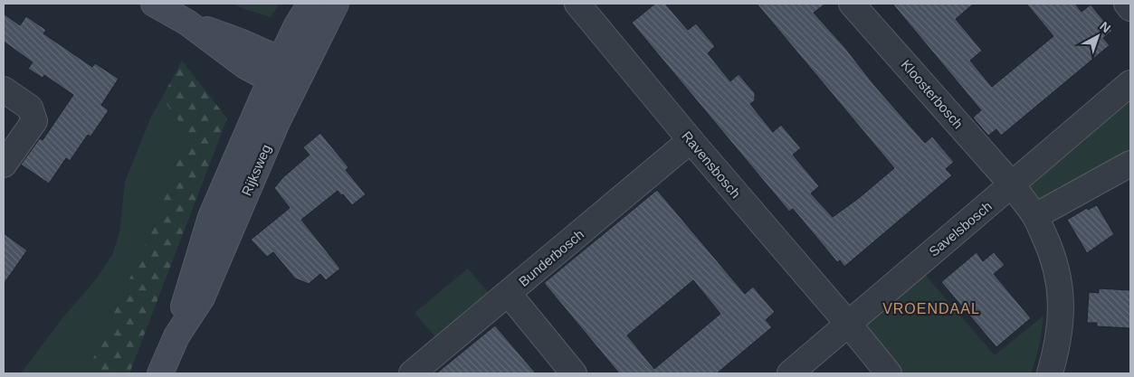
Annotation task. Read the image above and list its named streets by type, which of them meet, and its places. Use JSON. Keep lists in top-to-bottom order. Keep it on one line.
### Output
{"streets":{"main road":["Rijksweg"],"street":["Kloosterbosch","Ravensbosch","Savelsbosch","Bunderbosch"]},"crossings":[["Kloosterbosch","Savelsbosch"],["Ravensbosch","Savelsbosch"],["Ravensbosch","Bunderbosch"]],"districts":["VROENDAAL"],"north":"top right"}
